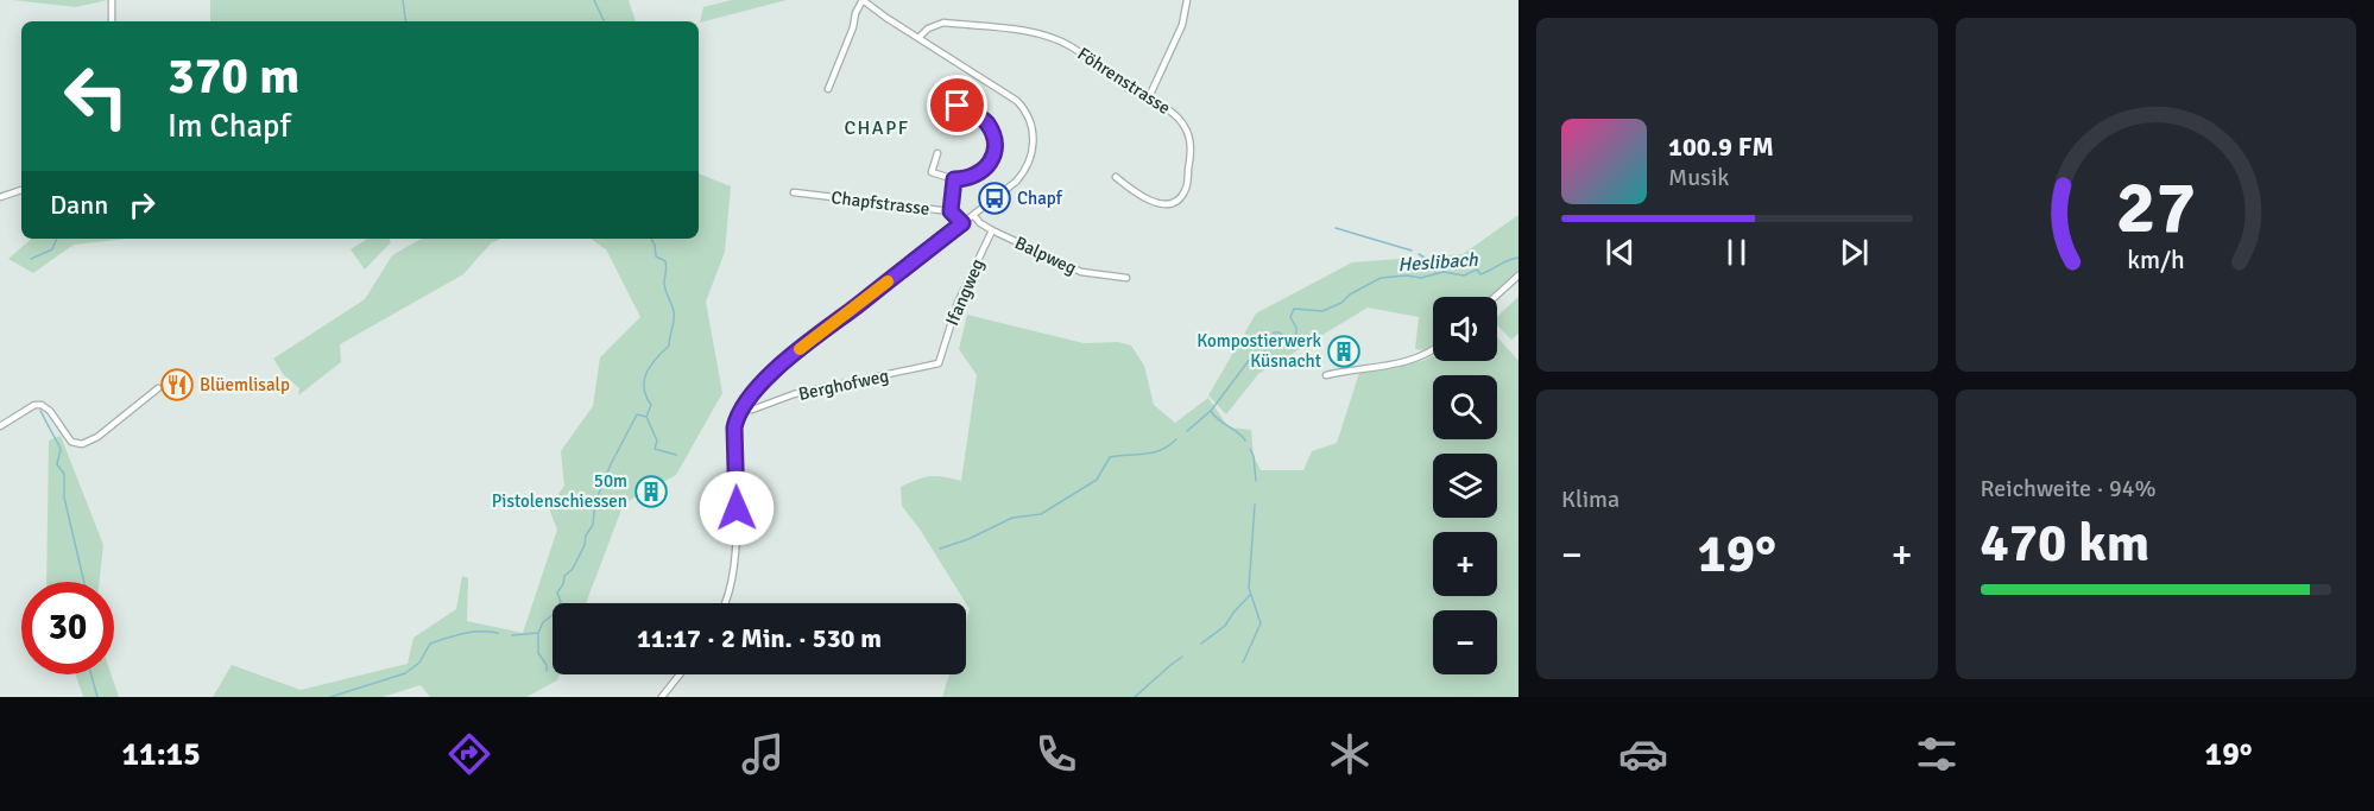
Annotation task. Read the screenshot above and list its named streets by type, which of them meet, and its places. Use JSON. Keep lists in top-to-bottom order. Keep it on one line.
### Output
{"streets":{"street":["Föhrenstrasse","Chapfstrasse","Balpweg","Ifangweg","Berghofweg"]},"crossings":[["Balpweg","Ifangweg"],["Ifangweg","Berghofweg"]],"districts":["CHAPF"],"water":["Heslibach"],"places":{"bus stop":["Chapf"],"building":["Kompostierwerk Küsnacht","50m Pistolenschiessen"],"restaurant":["Blüemlisalp"]},"page":{"turn":["370 m","Im Chapf"],"song":["100.9 FM","Musik"],"then":"Dann","map_buttons":["+","−"],"tile":["Klima",["Reichweite · 94%","470 km"]],"heat":["−","19°","+"],"limit":"30","trip":"11:17 · 2 Min. · 530 m","tabs":["11:15","19°"],"gauge":["27","km/h"]}}
